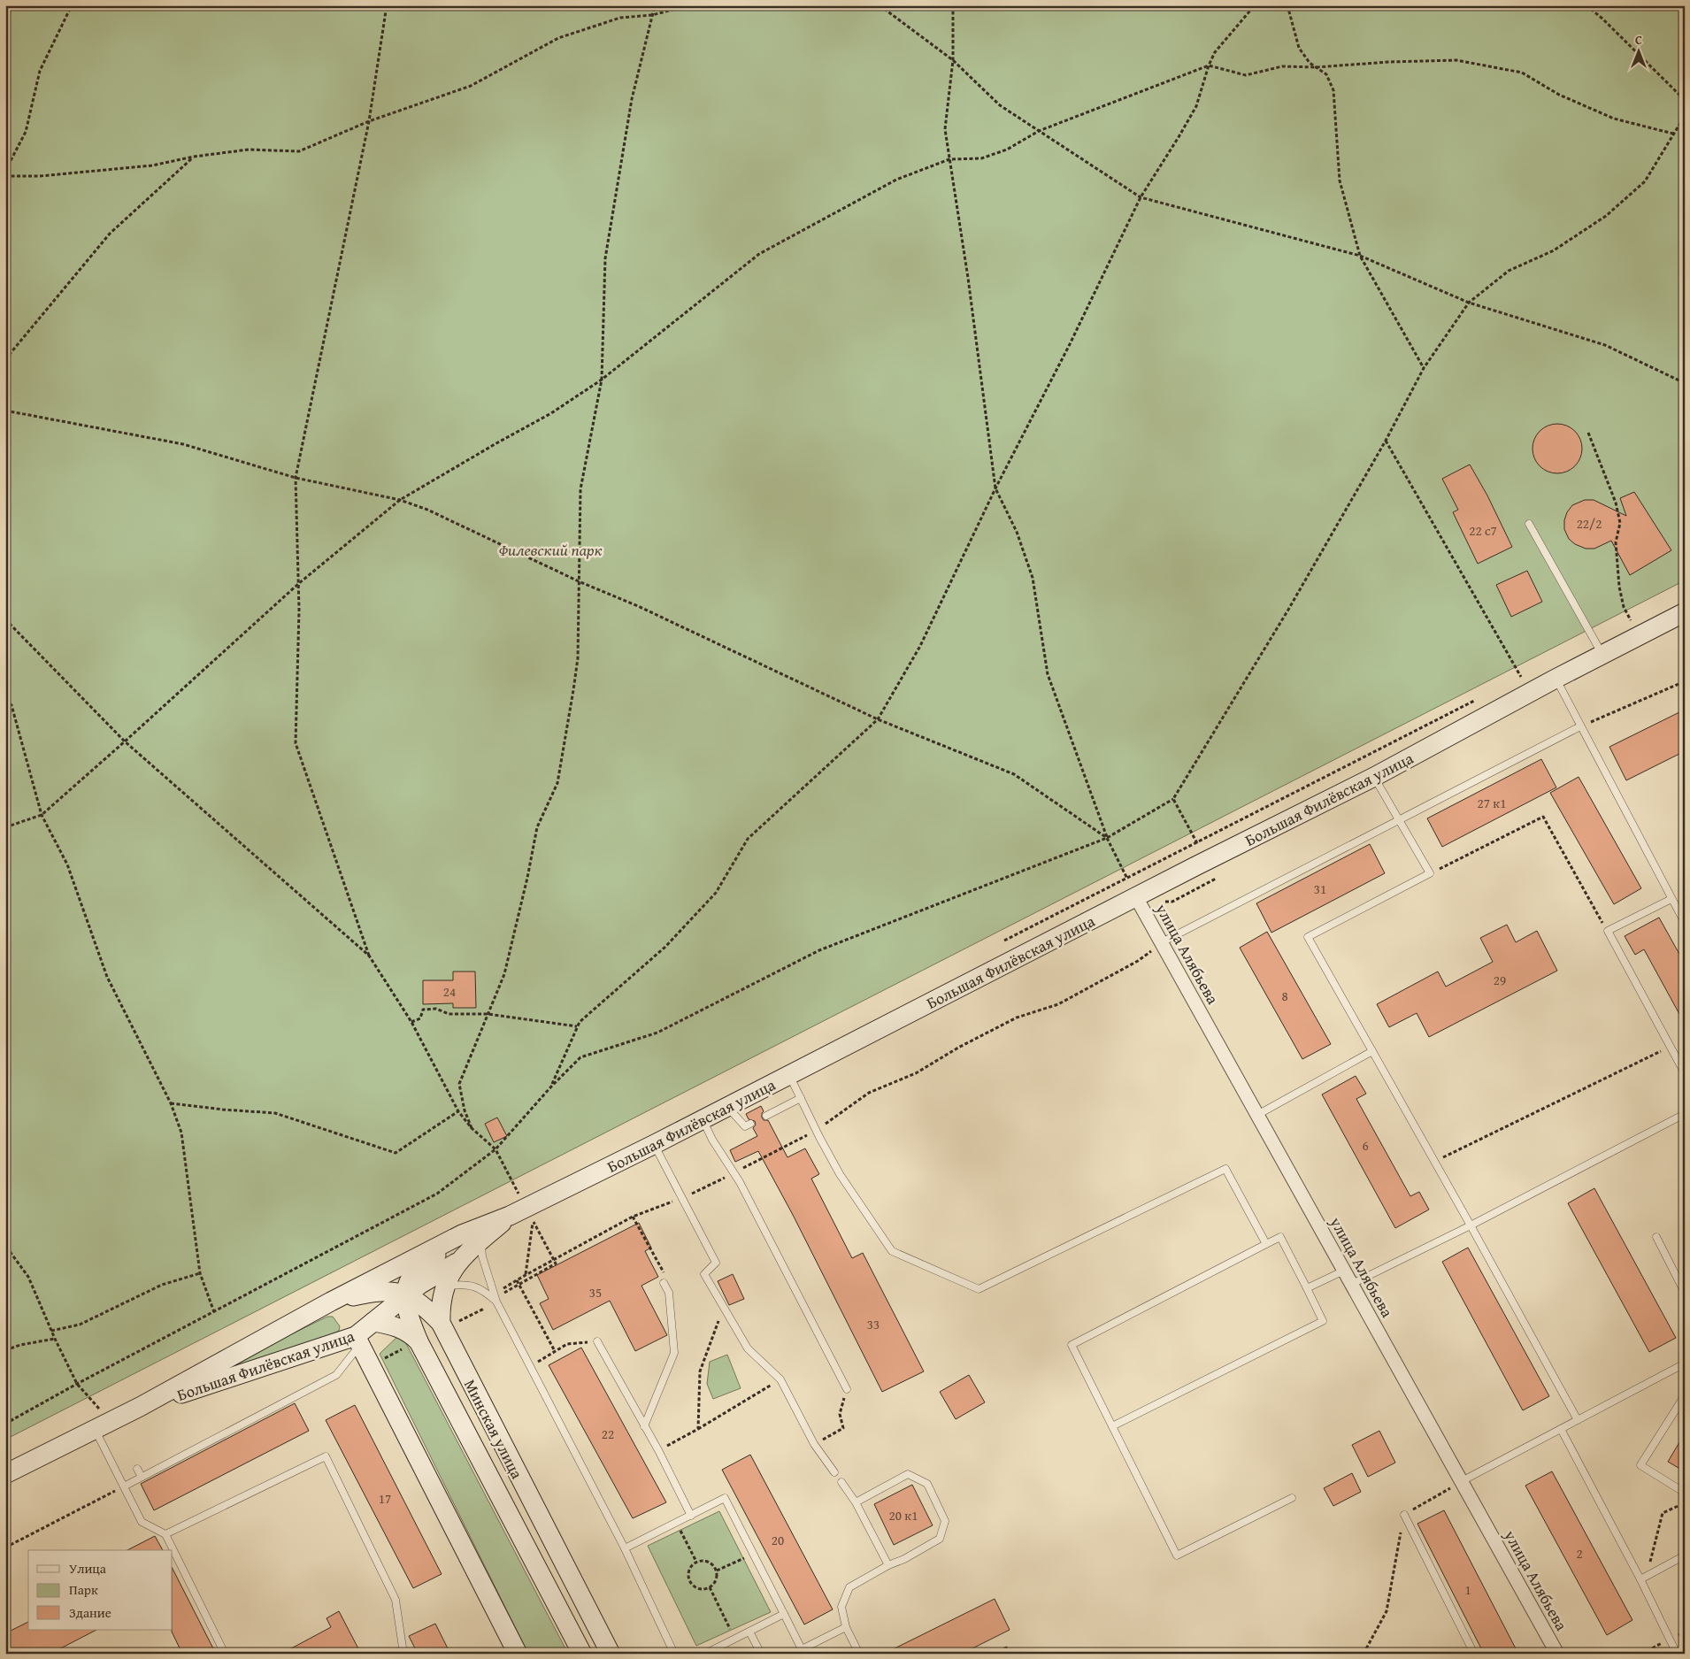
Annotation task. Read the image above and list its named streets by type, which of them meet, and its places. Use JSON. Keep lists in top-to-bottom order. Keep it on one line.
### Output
{"streets":{"main road":["Большая Филёвская улица","Минская улица"],"street":["улица Алябьева"]},"crossings":[["Большая Филёвская улица","улица Алябьева"],["Большая Филёвская улица","Минская улица"]],"parks":["Филевский парк"],"house_numbers":["22/2","22 c7","27 к1","31","29","24","8","6","35","33","22","17","20 к1","20","2","1"],"legend":["Улица","Парк","Здание"],"north":"top"}
